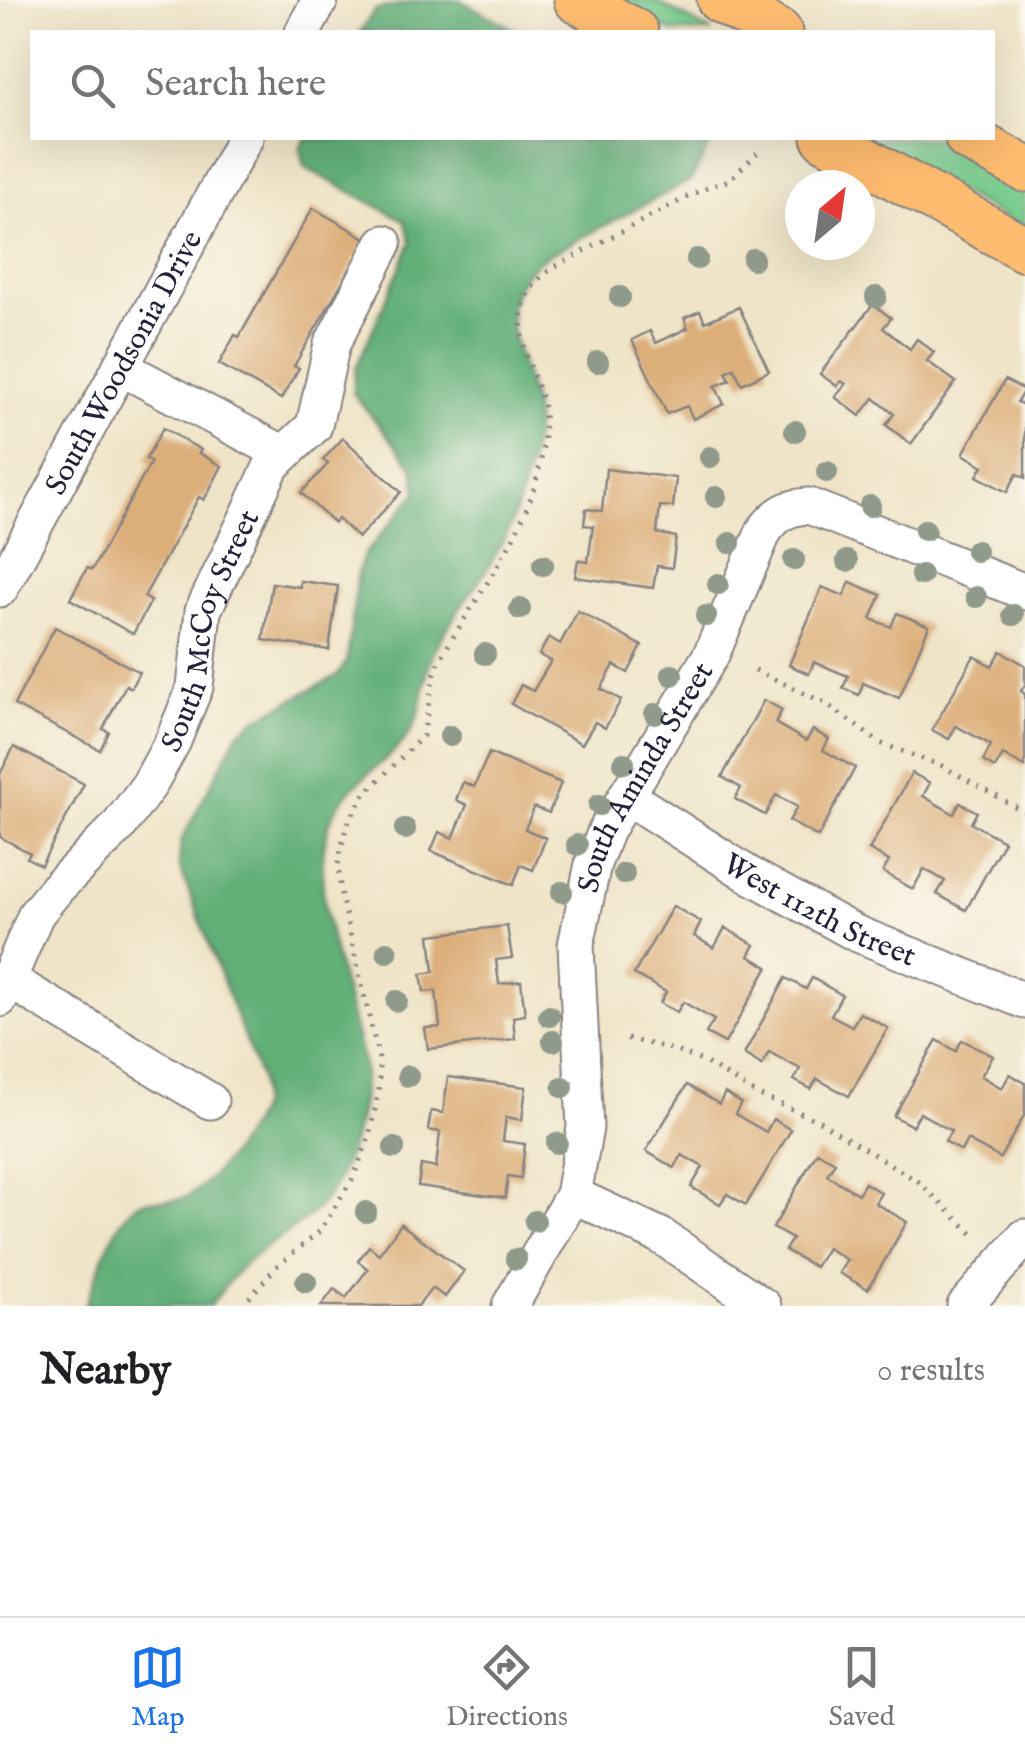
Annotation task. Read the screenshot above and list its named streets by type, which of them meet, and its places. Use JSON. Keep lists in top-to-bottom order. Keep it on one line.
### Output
{"streets":{"street":["South Woodsonia Drive","South McCoy Street","South Aminda Street","West 112th Street"]},"crossings":[["South Aminda Street","West 112th Street"]],"north":"top right","page":{"search":"Search here","heading":["Nearby","0 results"],"nav":["Map","Directions","Saved"]}}
